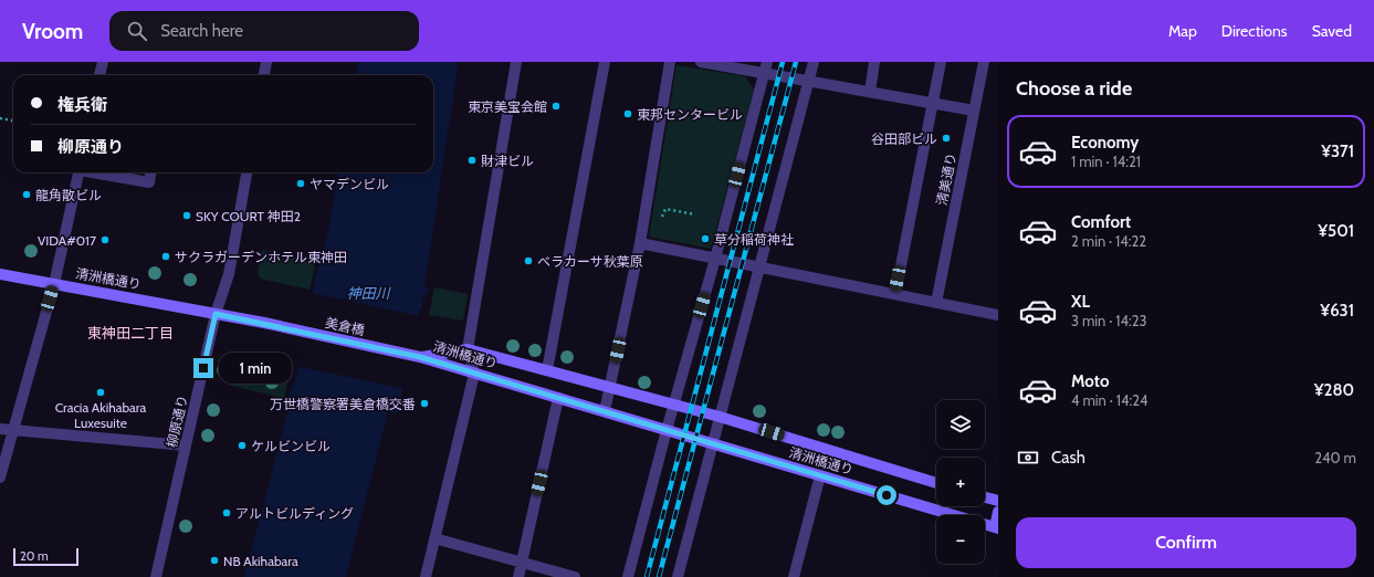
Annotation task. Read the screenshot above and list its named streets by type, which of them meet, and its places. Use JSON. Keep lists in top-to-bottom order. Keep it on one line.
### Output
{"streets":{"street":["清美通り","清洲橋通り","美倉橋","柳原通り"]},"crossings":[["清洲橋通り","美倉橋"],["清洲橋通り","柳原通り"]],"districts":["東神田二丁目"],"water":["神田川"],"places":["東京美宝会館","東邦センタービル","谷田部ビル","財津ビル","ヤマデンビル","龍角散ビル","SKY COURT 神田2","草分稲荷神社","VIDA#017","サクラガーデンホテル東神田","ベラカーサ秋葉原","Cracia Akihabara Luxesuite","万世橋警察署美倉橋交番","ケルビンビル","アルトビルディング","NB Akihabara"],"scale_bar":"20 m","page":{"header":"Vroom","search":"Search here","nav":["Map","Directions","Saved"],"heading":"Choose a ride","banner":["権兵衛","柳原通り"],"list":[{"name":"Economy","note":"1 min · 14:21","value":"¥371"},{"name":"Comfort","note":"2 min · 14:22","value":"¥501"},{"name":"XL","note":"3 min · 14:23","value":"¥631"},{"name":"Moto","note":"4 min · 14:24","value":"¥280"}],"bubble":"1 min","map_buttons":["+","−"],"pay":["Cash","240 m"],"buttons":"Confirm","scale":"20 m"}}
